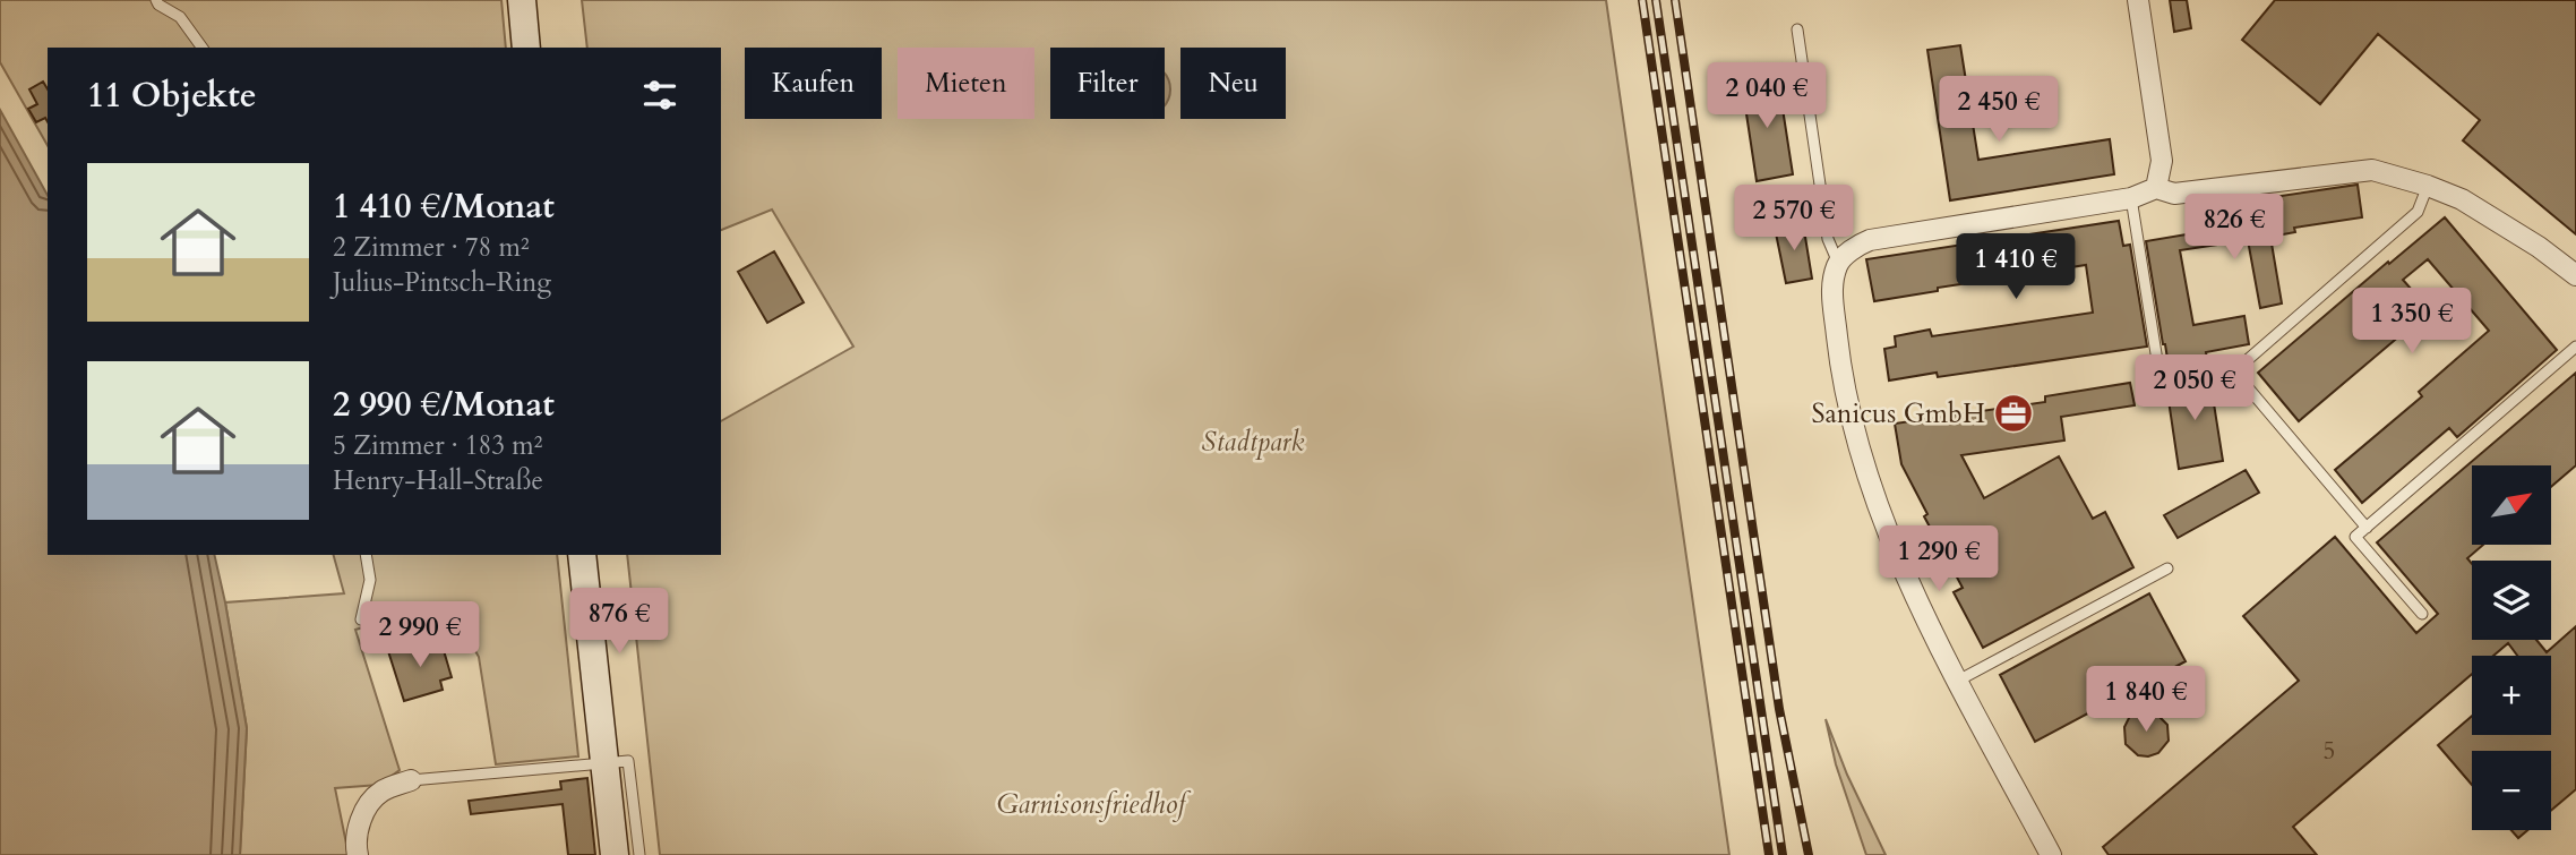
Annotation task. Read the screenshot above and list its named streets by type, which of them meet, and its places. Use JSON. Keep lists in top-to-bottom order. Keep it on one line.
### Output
{"parks":["Stadtpark","Garnisonsfriedhof"],"places":{"office":["Sanicus GmbH"]},"house_numbers":["5"],"north":"top right","page":{"chip":["Kaufen","Mieten","Filter","Neu"],"heading":"11 Objekte","price":["2 040 €","2 450 €","2 570 €","826 €","1 410 €","1 350 €","2 050 €","1 290 €","876 €","2 990 €","1 840 €"],"list":[{"name":"1 410 €/Monat","note":"2 Zimmer · 78 m² · Julius-Pintsch-Ring"},{"name":"2 990 €/Monat","note":"5 Zimmer · 183 m² · Henry-Hall-Straße"}],"map_buttons":["+","−"]}}
